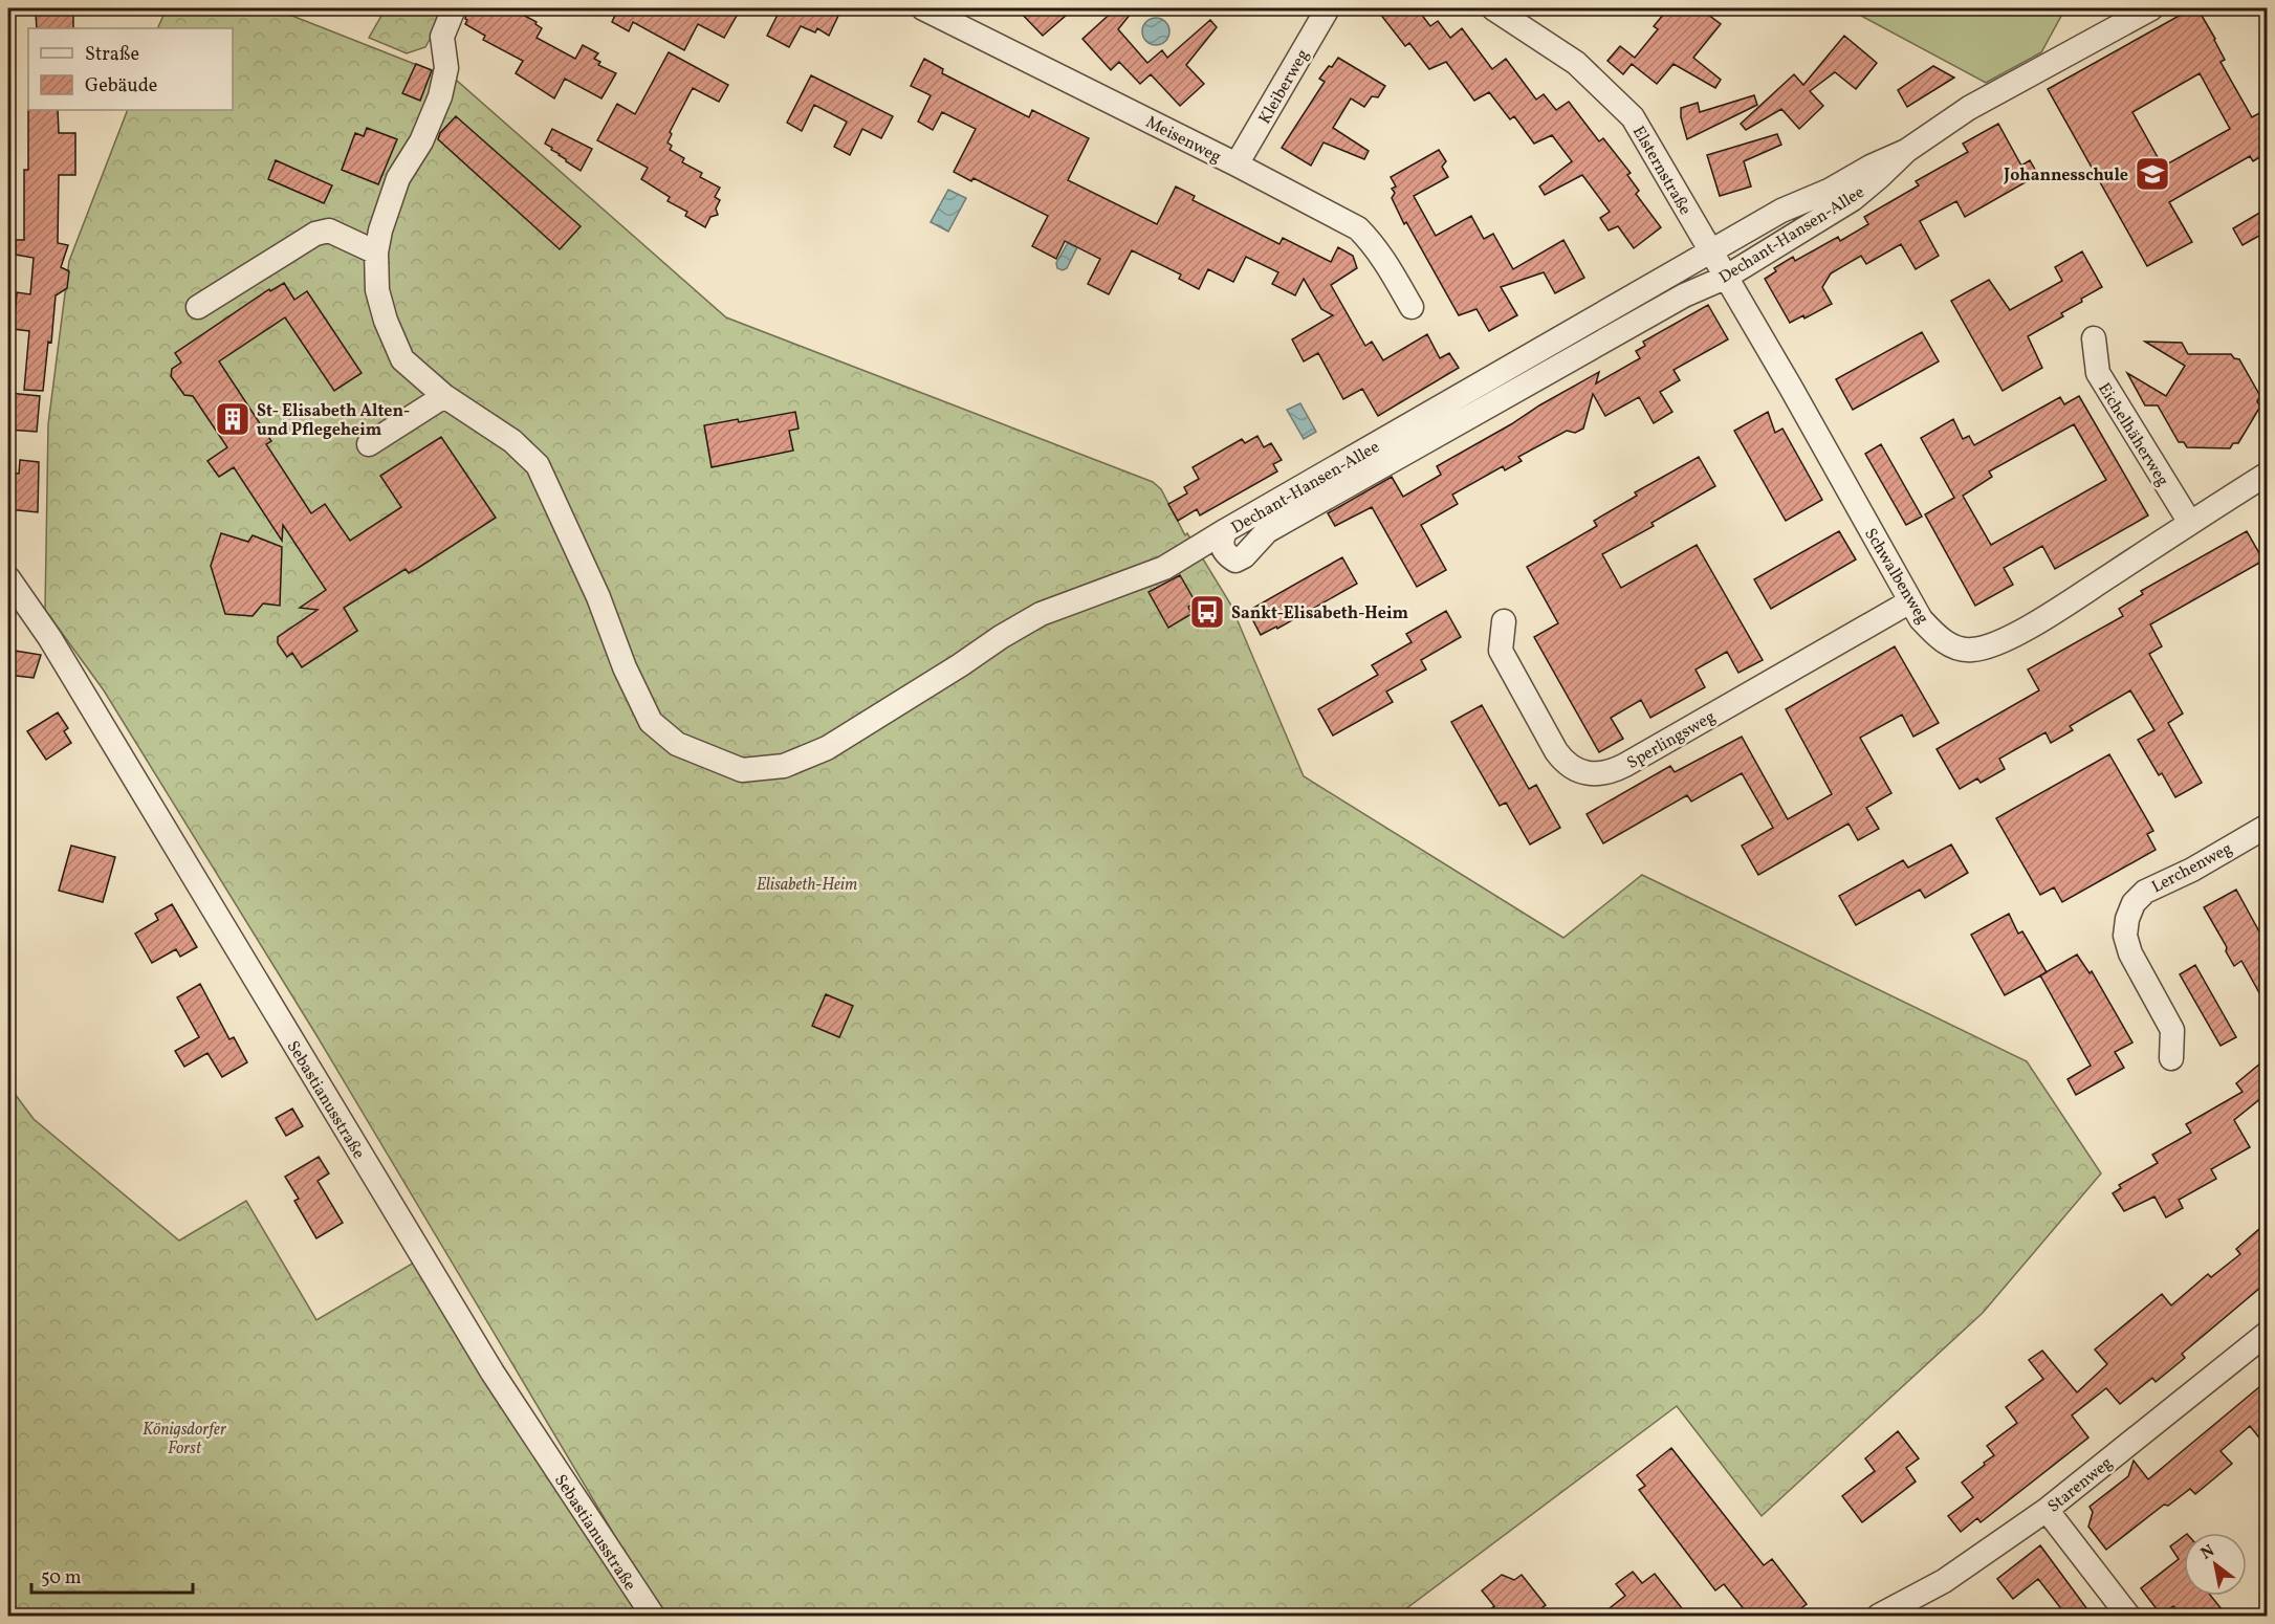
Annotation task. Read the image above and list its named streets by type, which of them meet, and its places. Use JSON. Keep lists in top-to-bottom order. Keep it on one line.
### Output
{"streets":{"street":["Kleiberweg","Meisenweg","Elsternstraße","Dechant-Hansen-Allee","Eichelhäherweg","Schwalbenweg","Sperlingsweg","Lerchenweg","Sebastianusstraße","Starenweg"]},"crossings":[["Kleiberweg","Meisenweg"],["Elsternstraße","Dechant-Hansen-Allee"],["Elsternstraße","Schwalbenweg"],["Dechant-Hansen-Allee","Schwalbenweg"],["Eichelhäherweg","Schwalbenweg"],["Schwalbenweg","Sperlingsweg"]],"parks":["Elisabeth-Heim","Königsdorfer Forst"],"places":{"school or university":["Johannesschule"],"building":["St- Elisabeth Alten- und Pflegeheim"],"bus stop":["Sankt-Elisabeth-Heim"]},"legend":["Straße","Gebäude"],"scale_bar":"50 m","north":"top left"}
